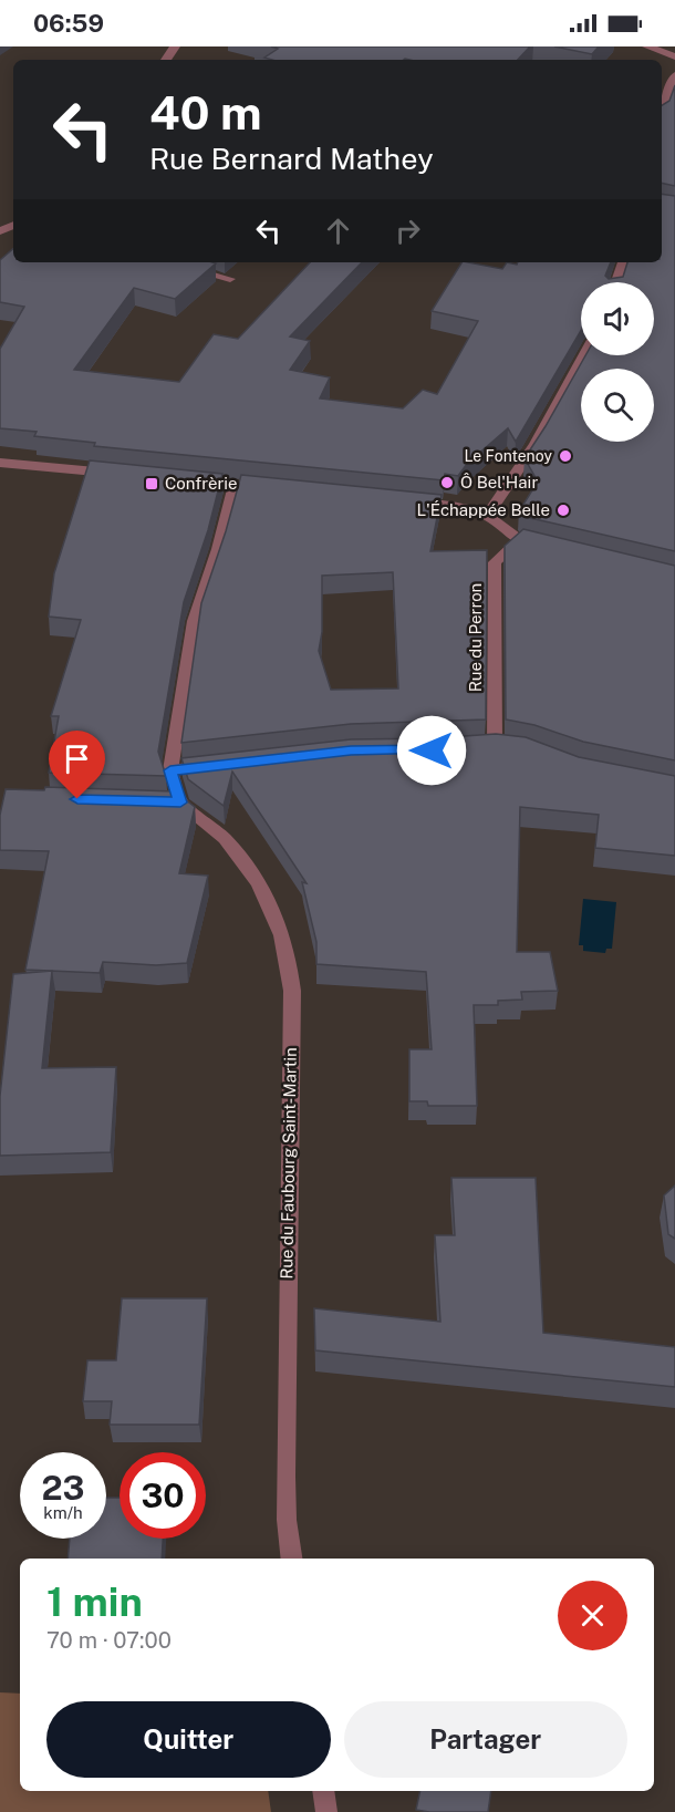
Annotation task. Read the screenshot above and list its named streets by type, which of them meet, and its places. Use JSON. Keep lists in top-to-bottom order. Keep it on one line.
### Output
{"streets":{"street":["Rue du Perron","Rue du Faubourg Saint-Martin"]},"places":{"other":["Le Fontenoy","Ô Bel'Hair","L'Échappée Belle"],"transit":["Confrèrie"]},"page":{"status":"06:59","turn":["40 m","Rue Bernard Mathey"],"speed":"23 km/h","limit":"30","heading":["1 min","70 m · 07:00"],"buttons":["Quitter","Partager"]}}
